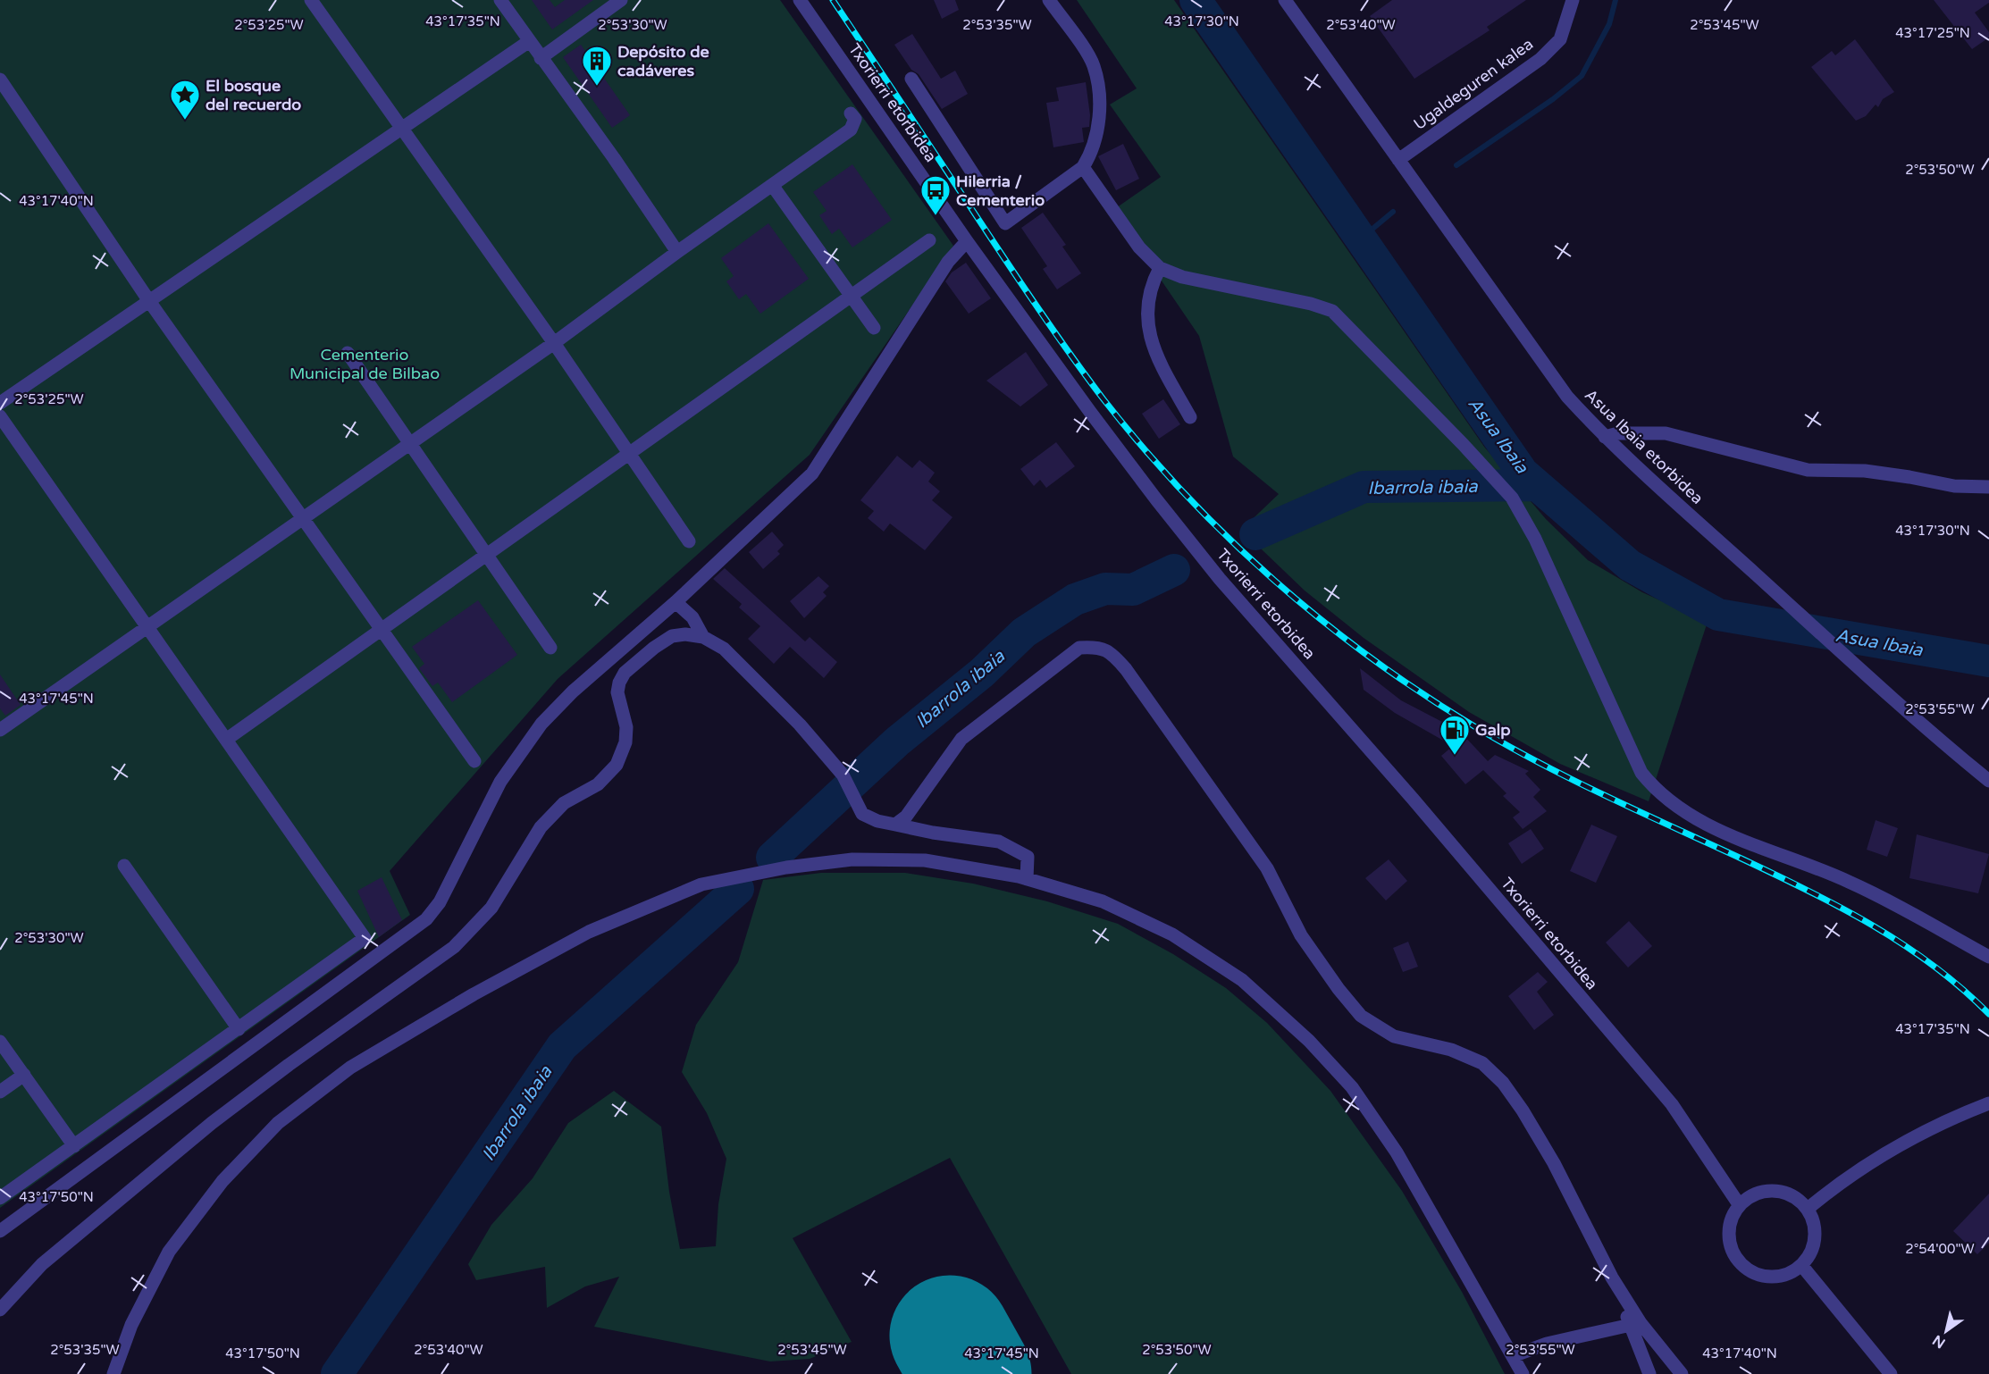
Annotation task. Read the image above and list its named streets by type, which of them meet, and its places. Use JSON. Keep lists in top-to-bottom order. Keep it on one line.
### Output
{"streets":{"street":["Ugaldeguren kalea","Txorierri etorbidea","Asua Ibaia etorbidea"]},"crossings":[["Ugaldeguren kalea","Asua Ibaia etorbidea"]],"water":["Asua Ibaia","Ibarrola ibaia"],"parks":["Cementerio Municipal de Bilbao"],"places":{"building":["Depósito de cadáveres"],"place":["El bosque del recuerdo"],"bus stop":["Hilerria / Cementerio"],"fuel station":["Galp"]},"north":"bottom left","coordinates":["43°17'35\"N","43°17'30\"N","2°53'25\"W","2°53'30\"W","2°53'35\"W","2°53'40\"W","2°53'45\"W","43°17'25\"N","2°53'50\"W","43°17'40\"N","43°17'45\"N","2°53'55\"W","43°17'50\"N","2°54'00\"W"]}
